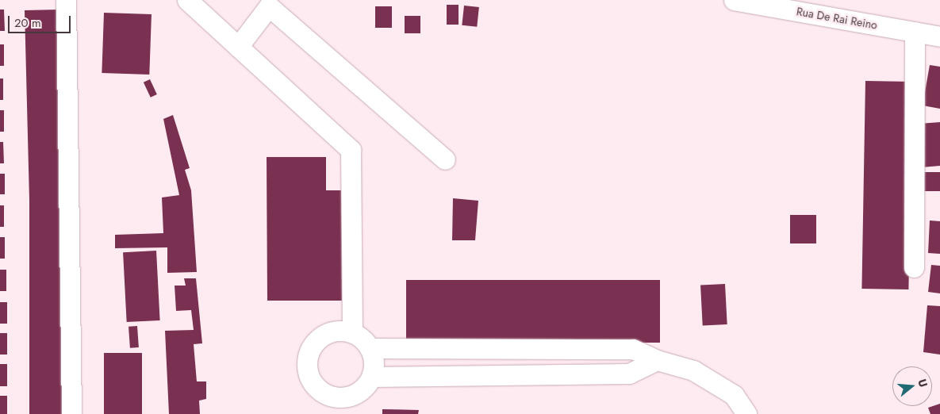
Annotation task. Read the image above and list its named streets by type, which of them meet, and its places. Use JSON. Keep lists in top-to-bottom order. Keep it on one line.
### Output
{"streets":{"street":["Rua De Rai Reino"]},"scale_bar":"20 m","north":"right"}
